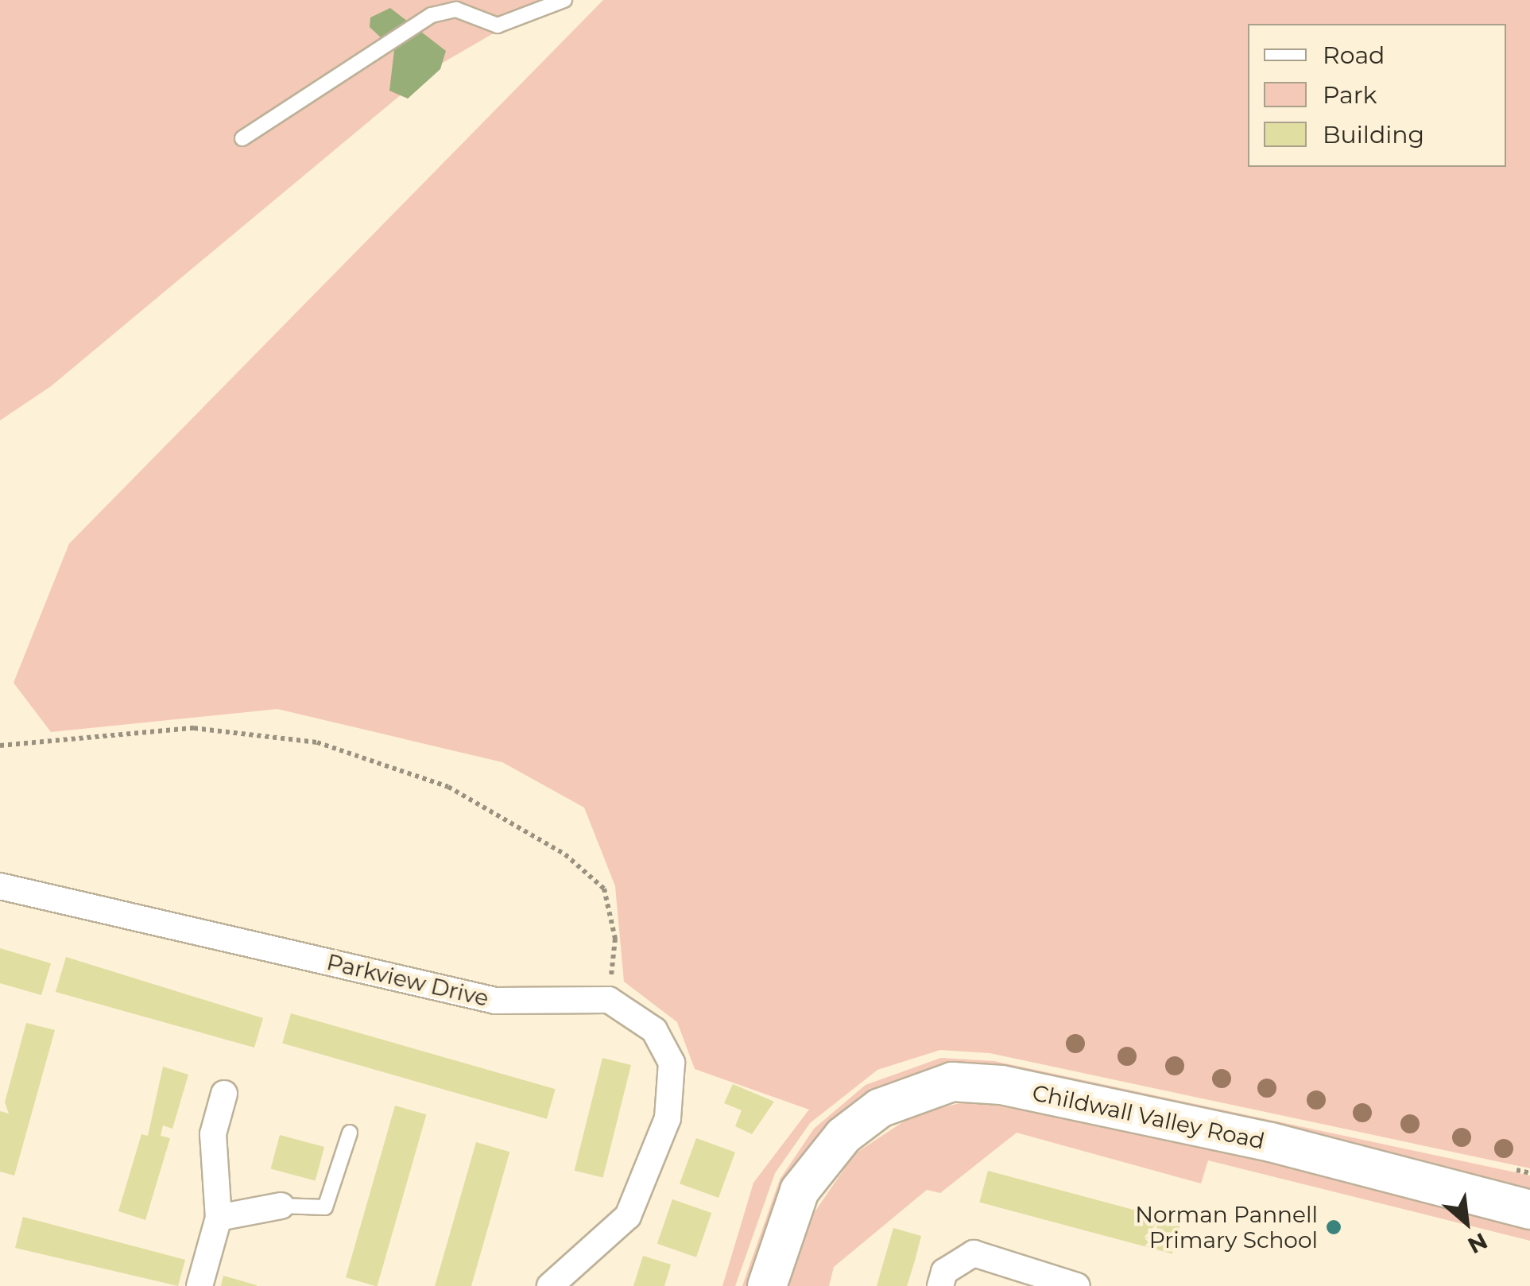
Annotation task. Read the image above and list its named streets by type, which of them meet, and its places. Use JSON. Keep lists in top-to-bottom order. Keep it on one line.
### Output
{"streets":{"main road":["Childwall Valley Road"],"street":["Parkview Drive"]},"places":["Norman Pannell Primary School"],"legend":["Road","Park","Building"],"north":"bottom right"}
